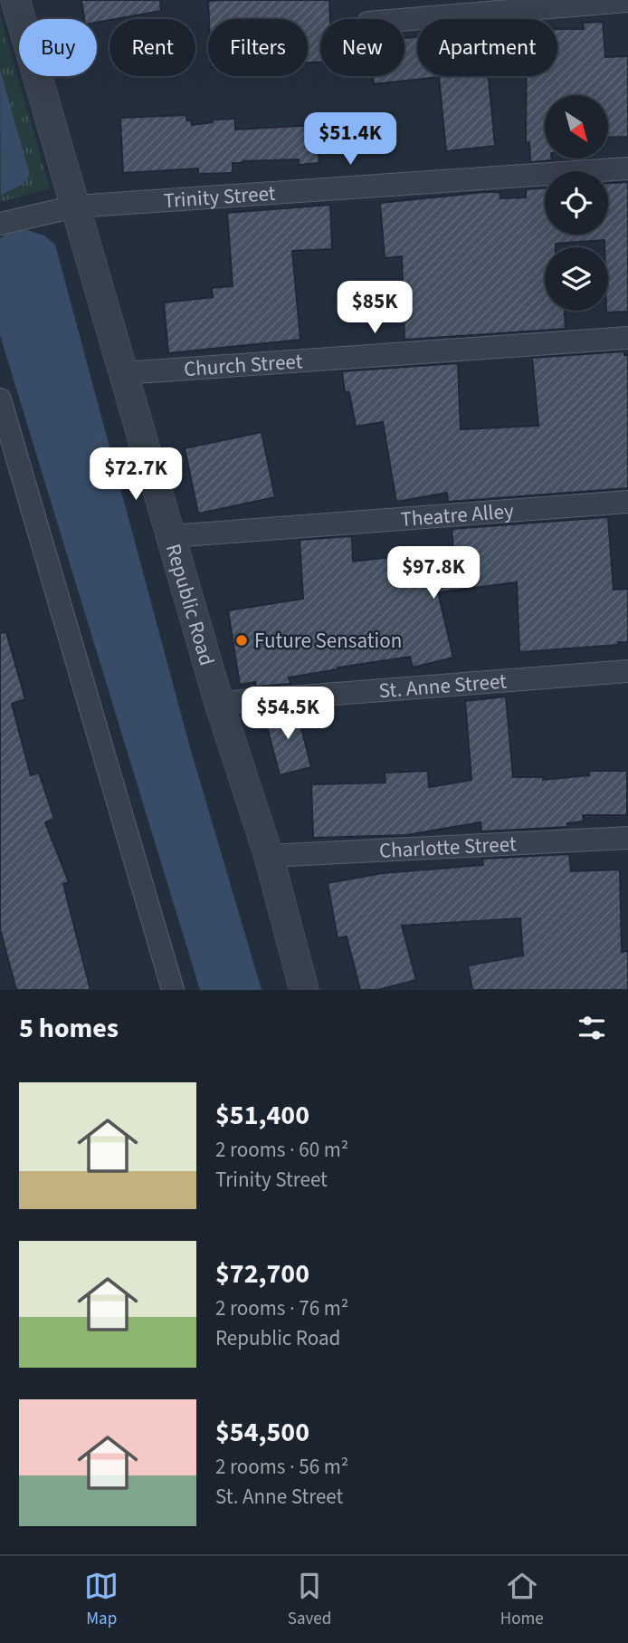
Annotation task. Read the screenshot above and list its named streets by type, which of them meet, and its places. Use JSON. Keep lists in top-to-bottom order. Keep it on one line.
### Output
{"streets":{"street":["Trinity Street","Church Street","Theatre Alley","Republic Road","St. Anne Street","Charlotte Street"]},"crossings":[["Trinity Street","Republic Road"],["Church Street","Republic Road"],["Theatre Alley","Republic Road"],["Republic Road","St. Anne Street"],["Republic Road","Charlotte Street"]],"places":["Future Sensation"],"north":"bottom right","page":{"chip":["Buy","Rent","Filters","New","Apartment"],"price":["$51.4K","$85K","$72.7K","$97.8K","$54.5K"],"heading":"5 homes","list":[{"name":"$51,400","note":"2 rooms · 60 m² · Trinity Street"},{"name":"$72,700","note":"2 rooms · 76 m² · Republic Road"},{"name":"$54,500","note":"2 rooms · 56 m² · St. Anne Street"}],"tabs":["Map","Saved","Home"]}}
